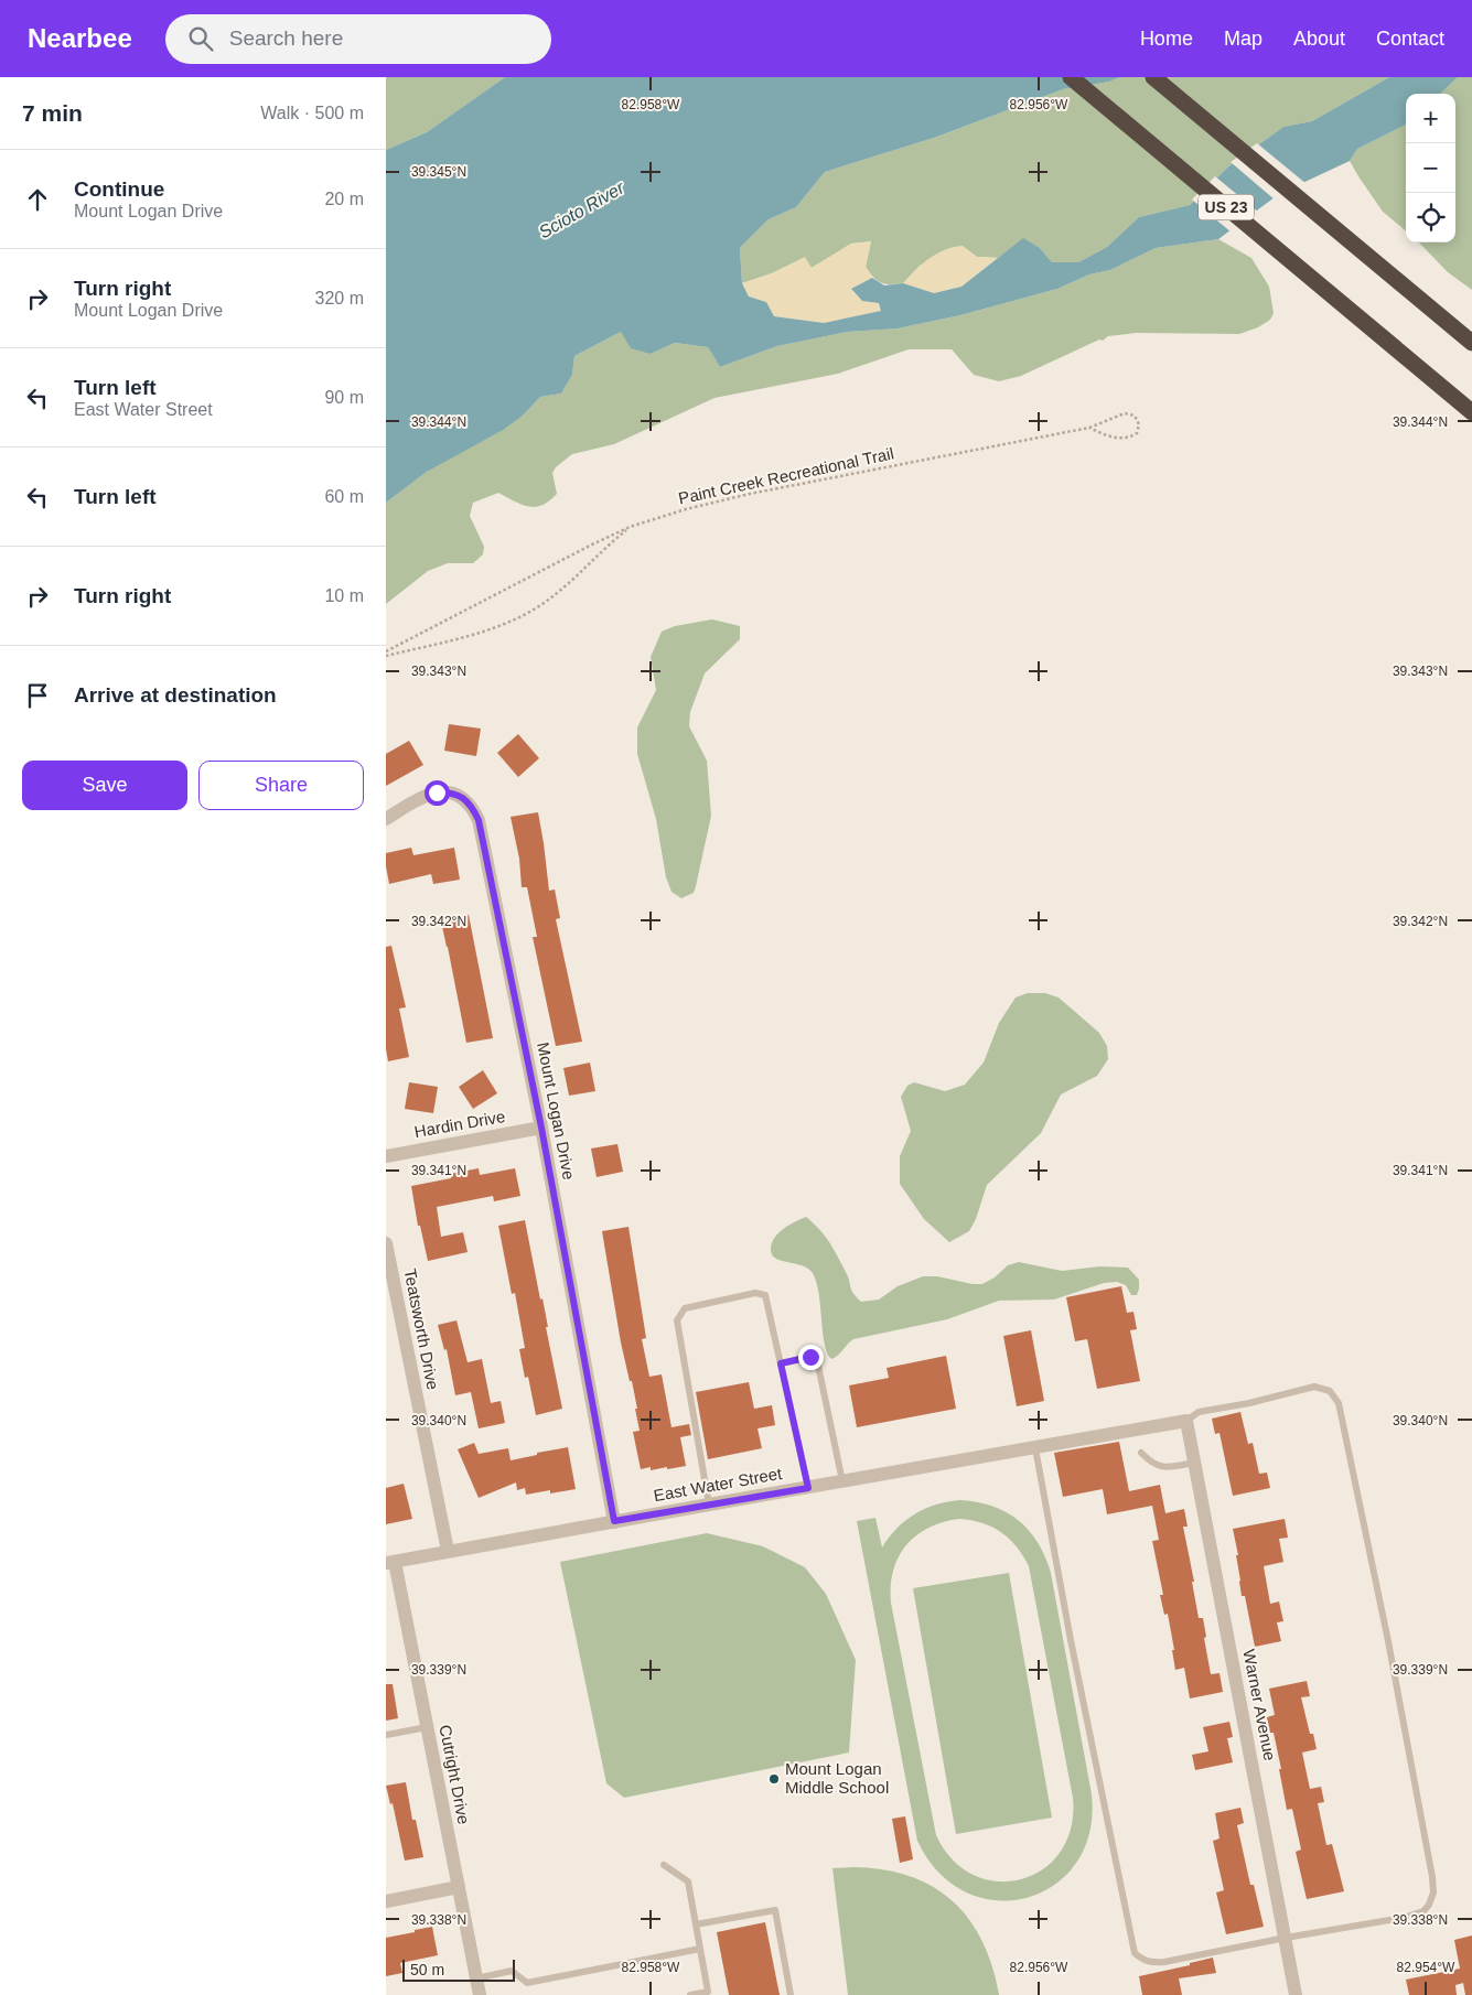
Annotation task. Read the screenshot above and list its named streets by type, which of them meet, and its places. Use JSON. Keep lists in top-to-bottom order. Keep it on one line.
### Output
{"streets":{"highway":["US 23"],"street":["Mount Logan Drive","Hardin Drive","Teatsworth Drive","East Water Street","Warner Avenue","Cutright Drive"],"path":["Paint Creek Recreational Trail"]},"crossings":[["Mount Logan Drive","Hardin Drive"],["Mount Logan Drive","East Water Street"],["Teatsworth Drive","East Water Street"],["East Water Street","Warner Avenue"],["East Water Street","Cutright Drive"]],"water":["Scioto River"],"places":["Mount Logan Middle School"],"scale_bar":"50 m","page":{"header":"Nearbee","search":"Search here","nav":["Home","Map","About","Contact"],"heading":["7 min","Walk · 500 m"],"map_buttons":["+","−"],"list":[["Continue","Mount Logan Drive","20 m"],["Turn right","Mount Logan Drive","320 m"],["Turn left","East Water Street","90 m"],["Turn left","60 m"],["Turn right","10 m"],"Arrive at destination"],"buttons":["Save","Share"],"scale":"50 m"},"coordinates":["82.958°W","82.956°W","39.345°N","39.344°N","39.343°N","39.342°N","39.341°N","39.340°N","39.339°N","39.338°N","82.954°W"]}
